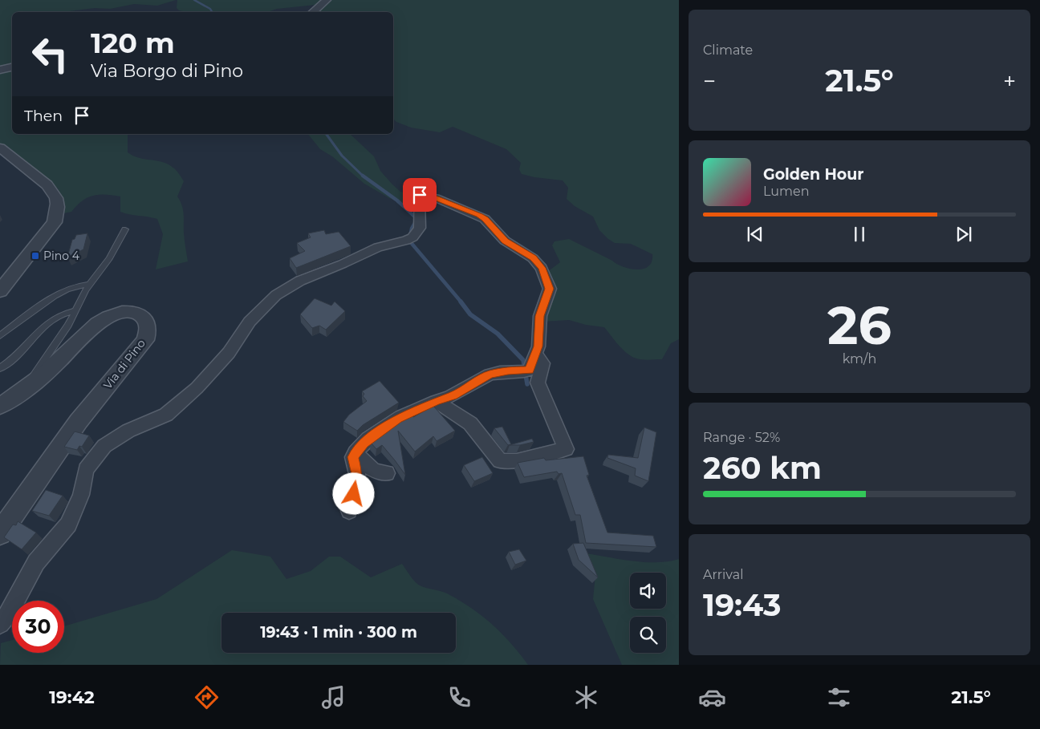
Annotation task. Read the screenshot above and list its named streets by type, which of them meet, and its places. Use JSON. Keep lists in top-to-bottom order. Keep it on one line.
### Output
{"streets":{"street":["Via di Pino"]},"places":{"transit":["Pino 4"]},"page":{"tile":["Climate",["26","km/h"],["Range · 52%","260 km"],["Arrival","19:43"]],"turn":["120 m","Via Borgo di Pino"],"heat":["−","21.5°","+"],"then":"Then","song":["Golden Hour","Lumen"],"limit":"30","trip":"19:43 · 1 min · 300 m","tabs":["19:42","21.5°"]}}
